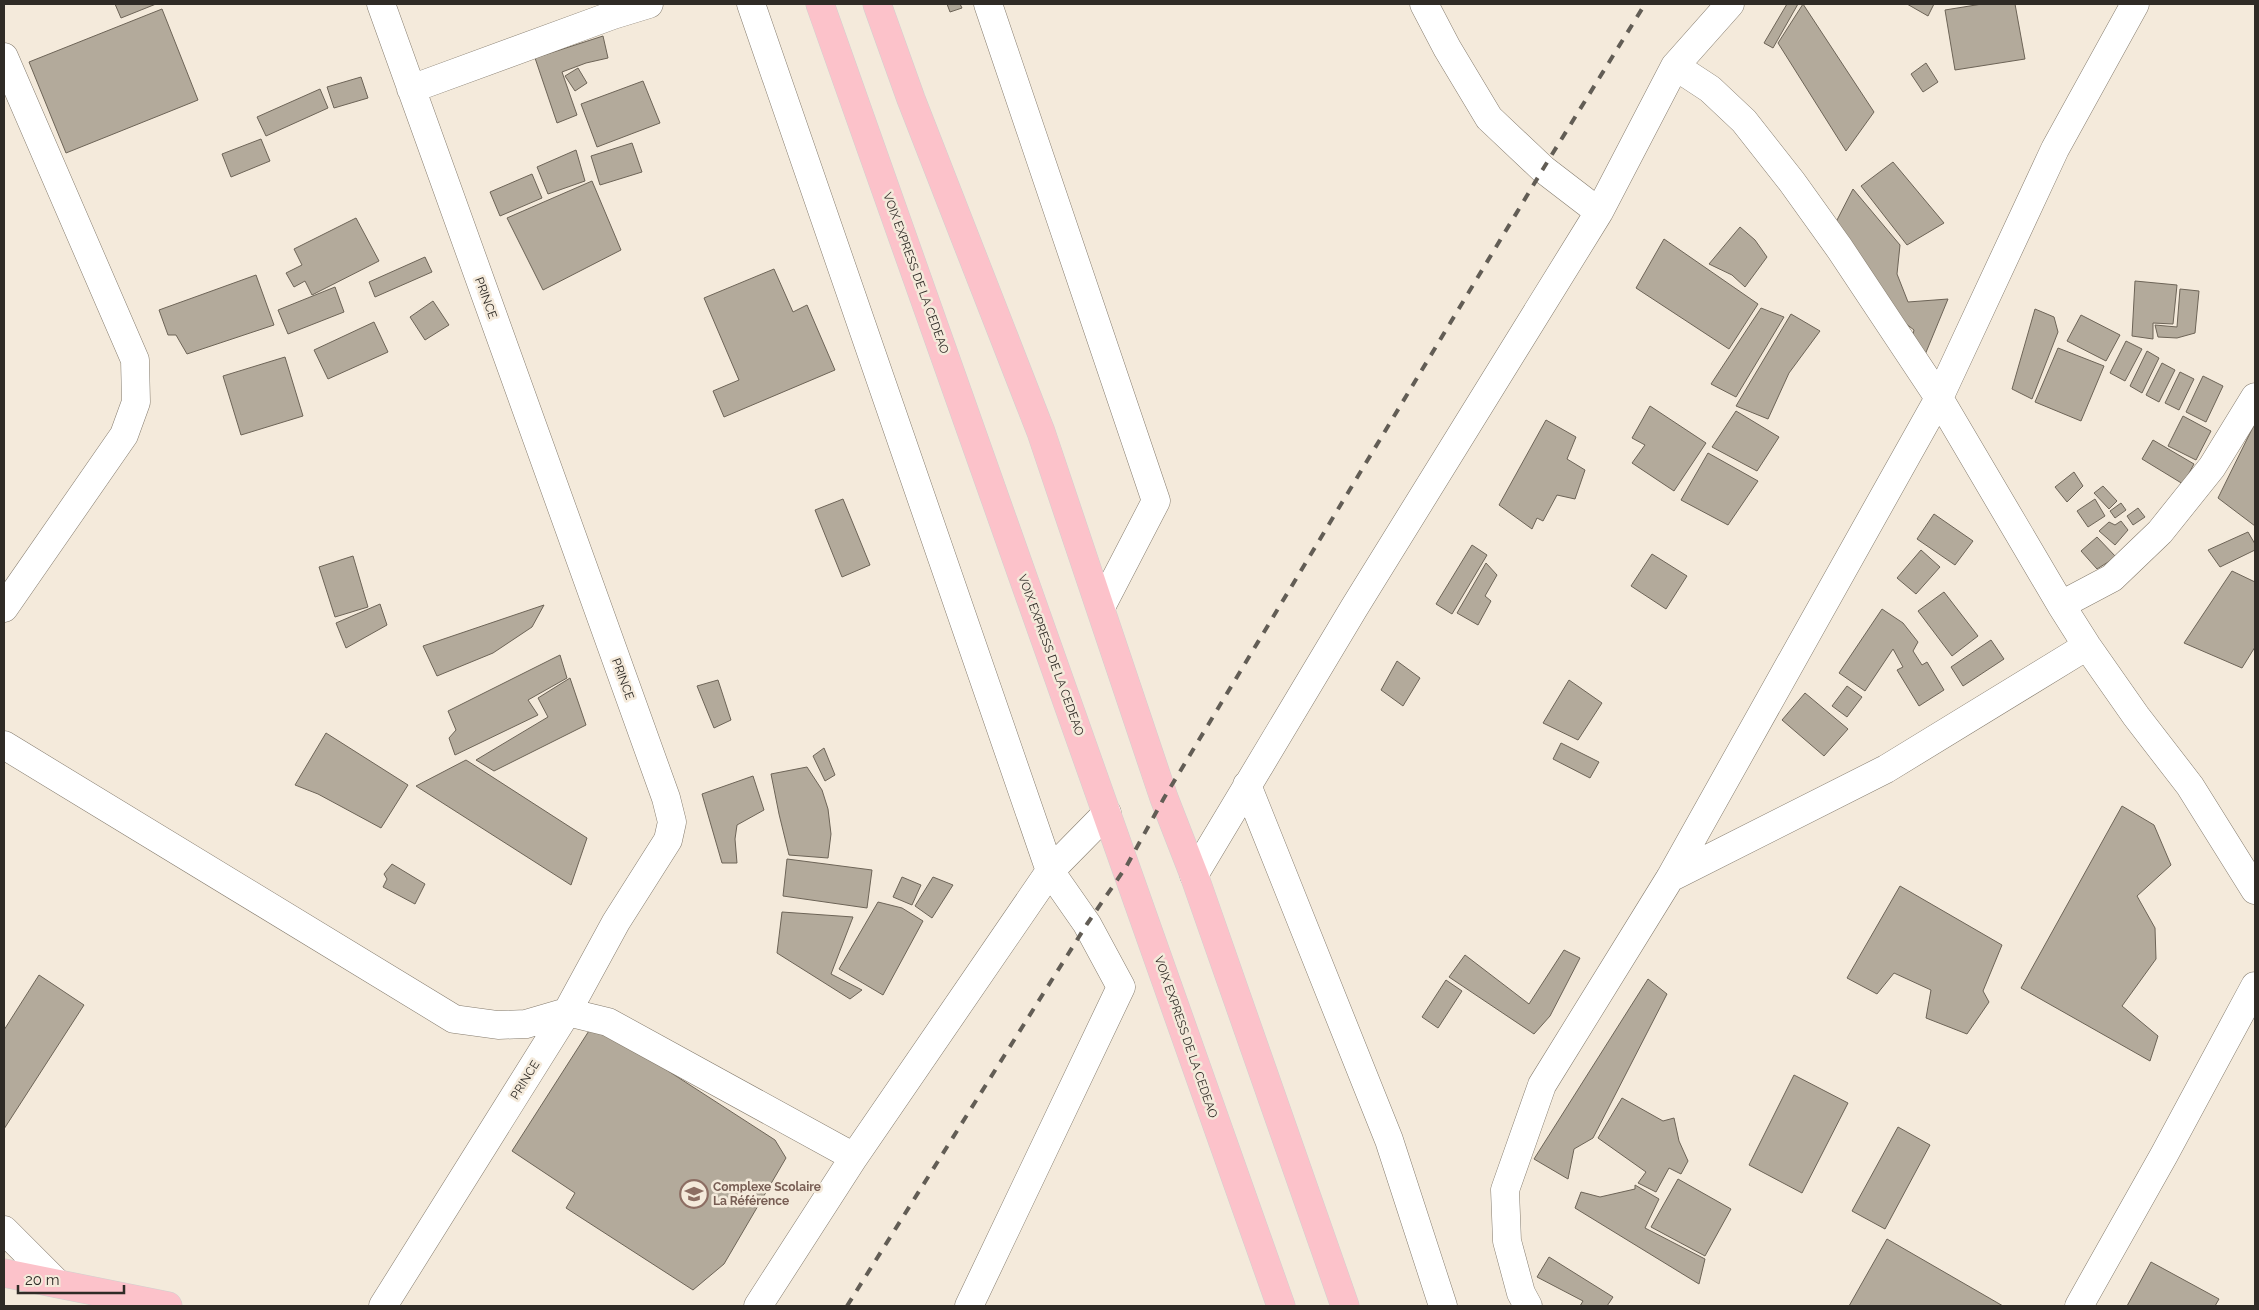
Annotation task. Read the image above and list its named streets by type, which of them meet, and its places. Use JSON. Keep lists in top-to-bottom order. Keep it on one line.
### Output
{"streets":{"main road":["VOIX EXPRESS DE LA CEDEAO"],"street":["PRINCE"]},"places":{"school or university":["Complexe Scolaire La Référence"]},"scale_bar":"20 m"}
